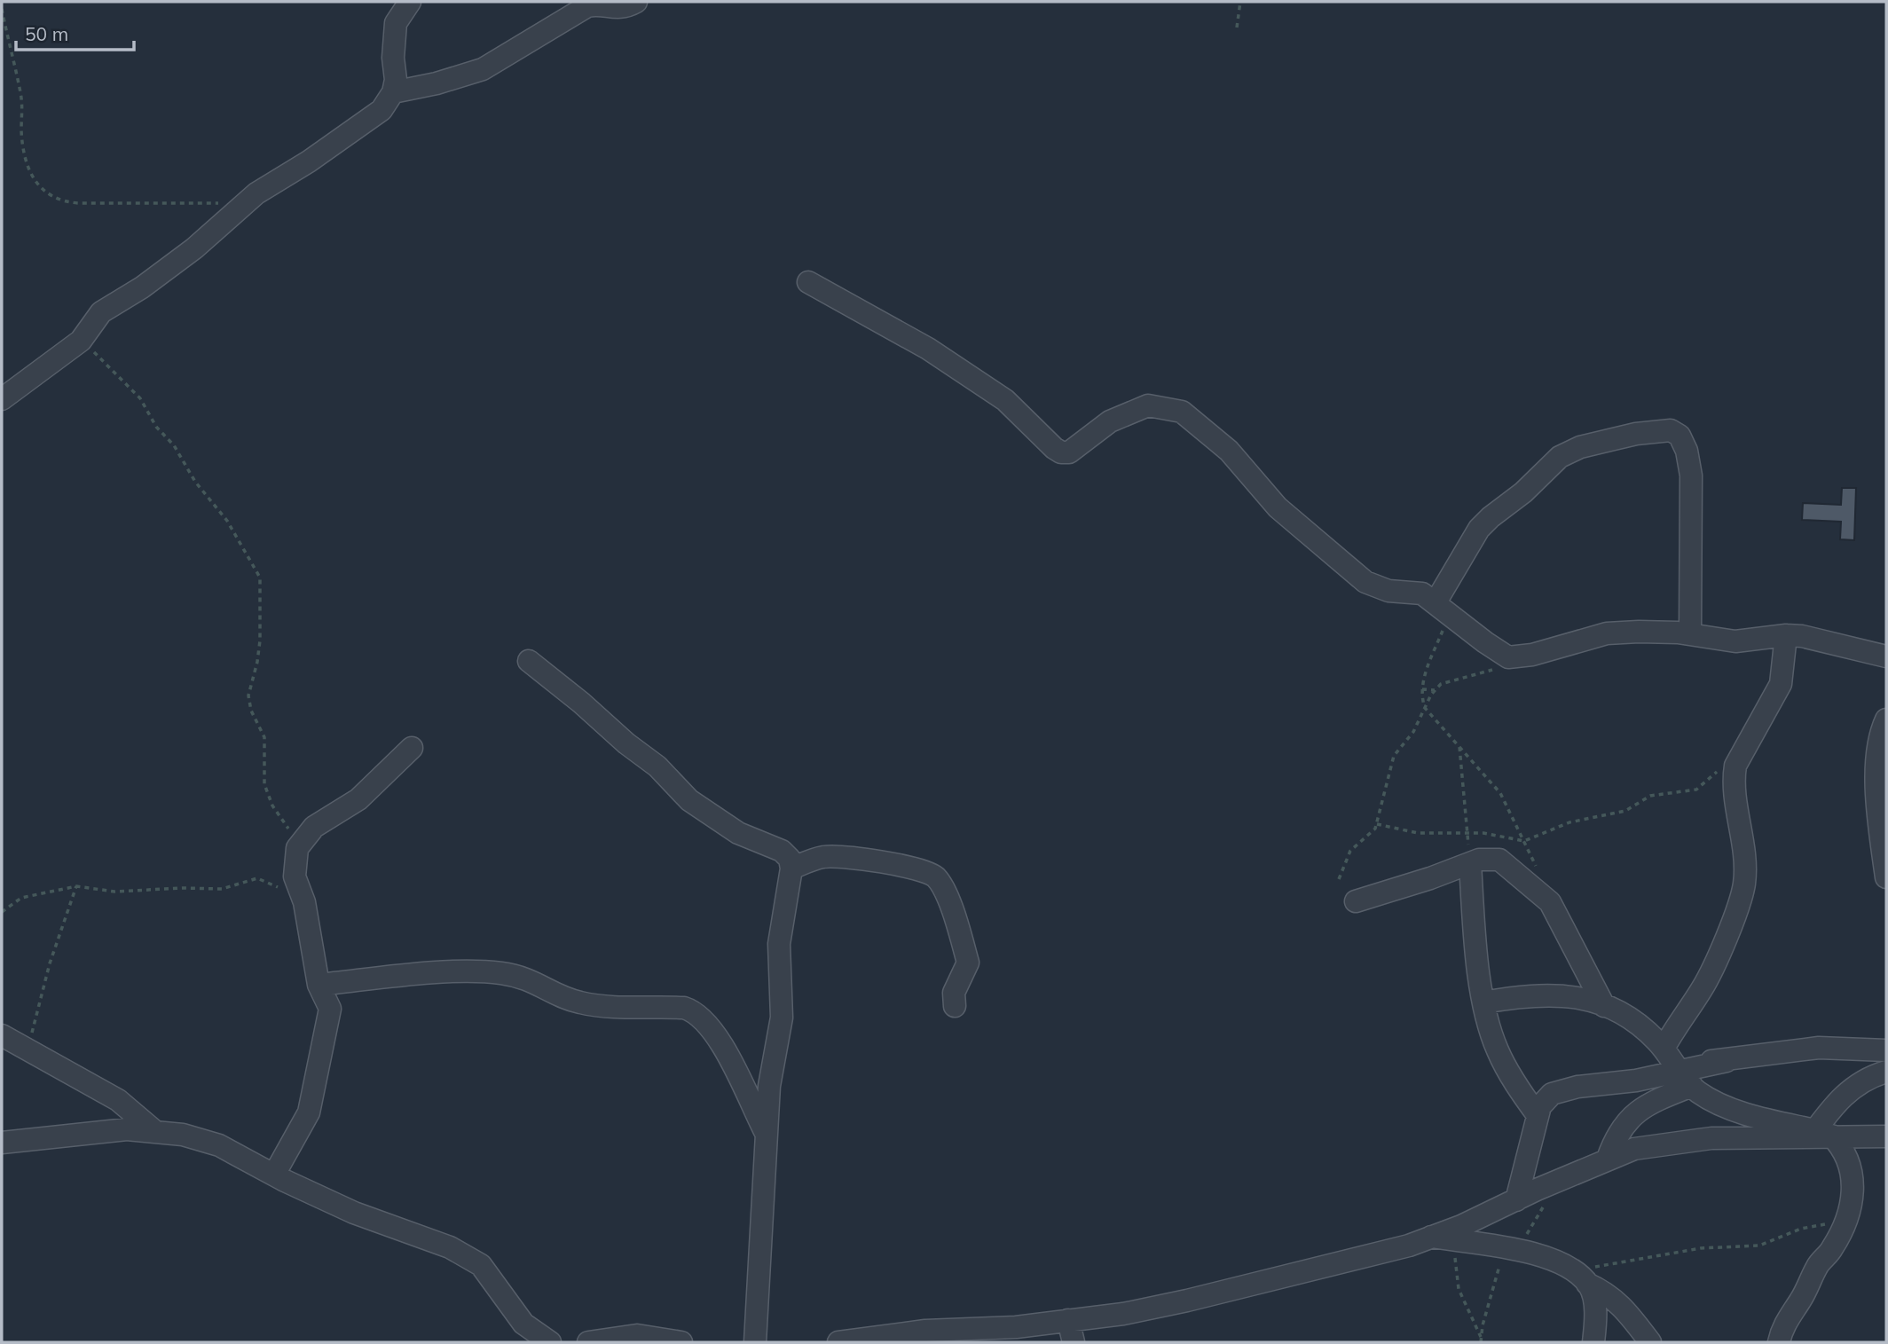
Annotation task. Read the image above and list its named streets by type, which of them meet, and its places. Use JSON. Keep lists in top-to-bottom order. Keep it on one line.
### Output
{"scale_bar":"50 m"}
